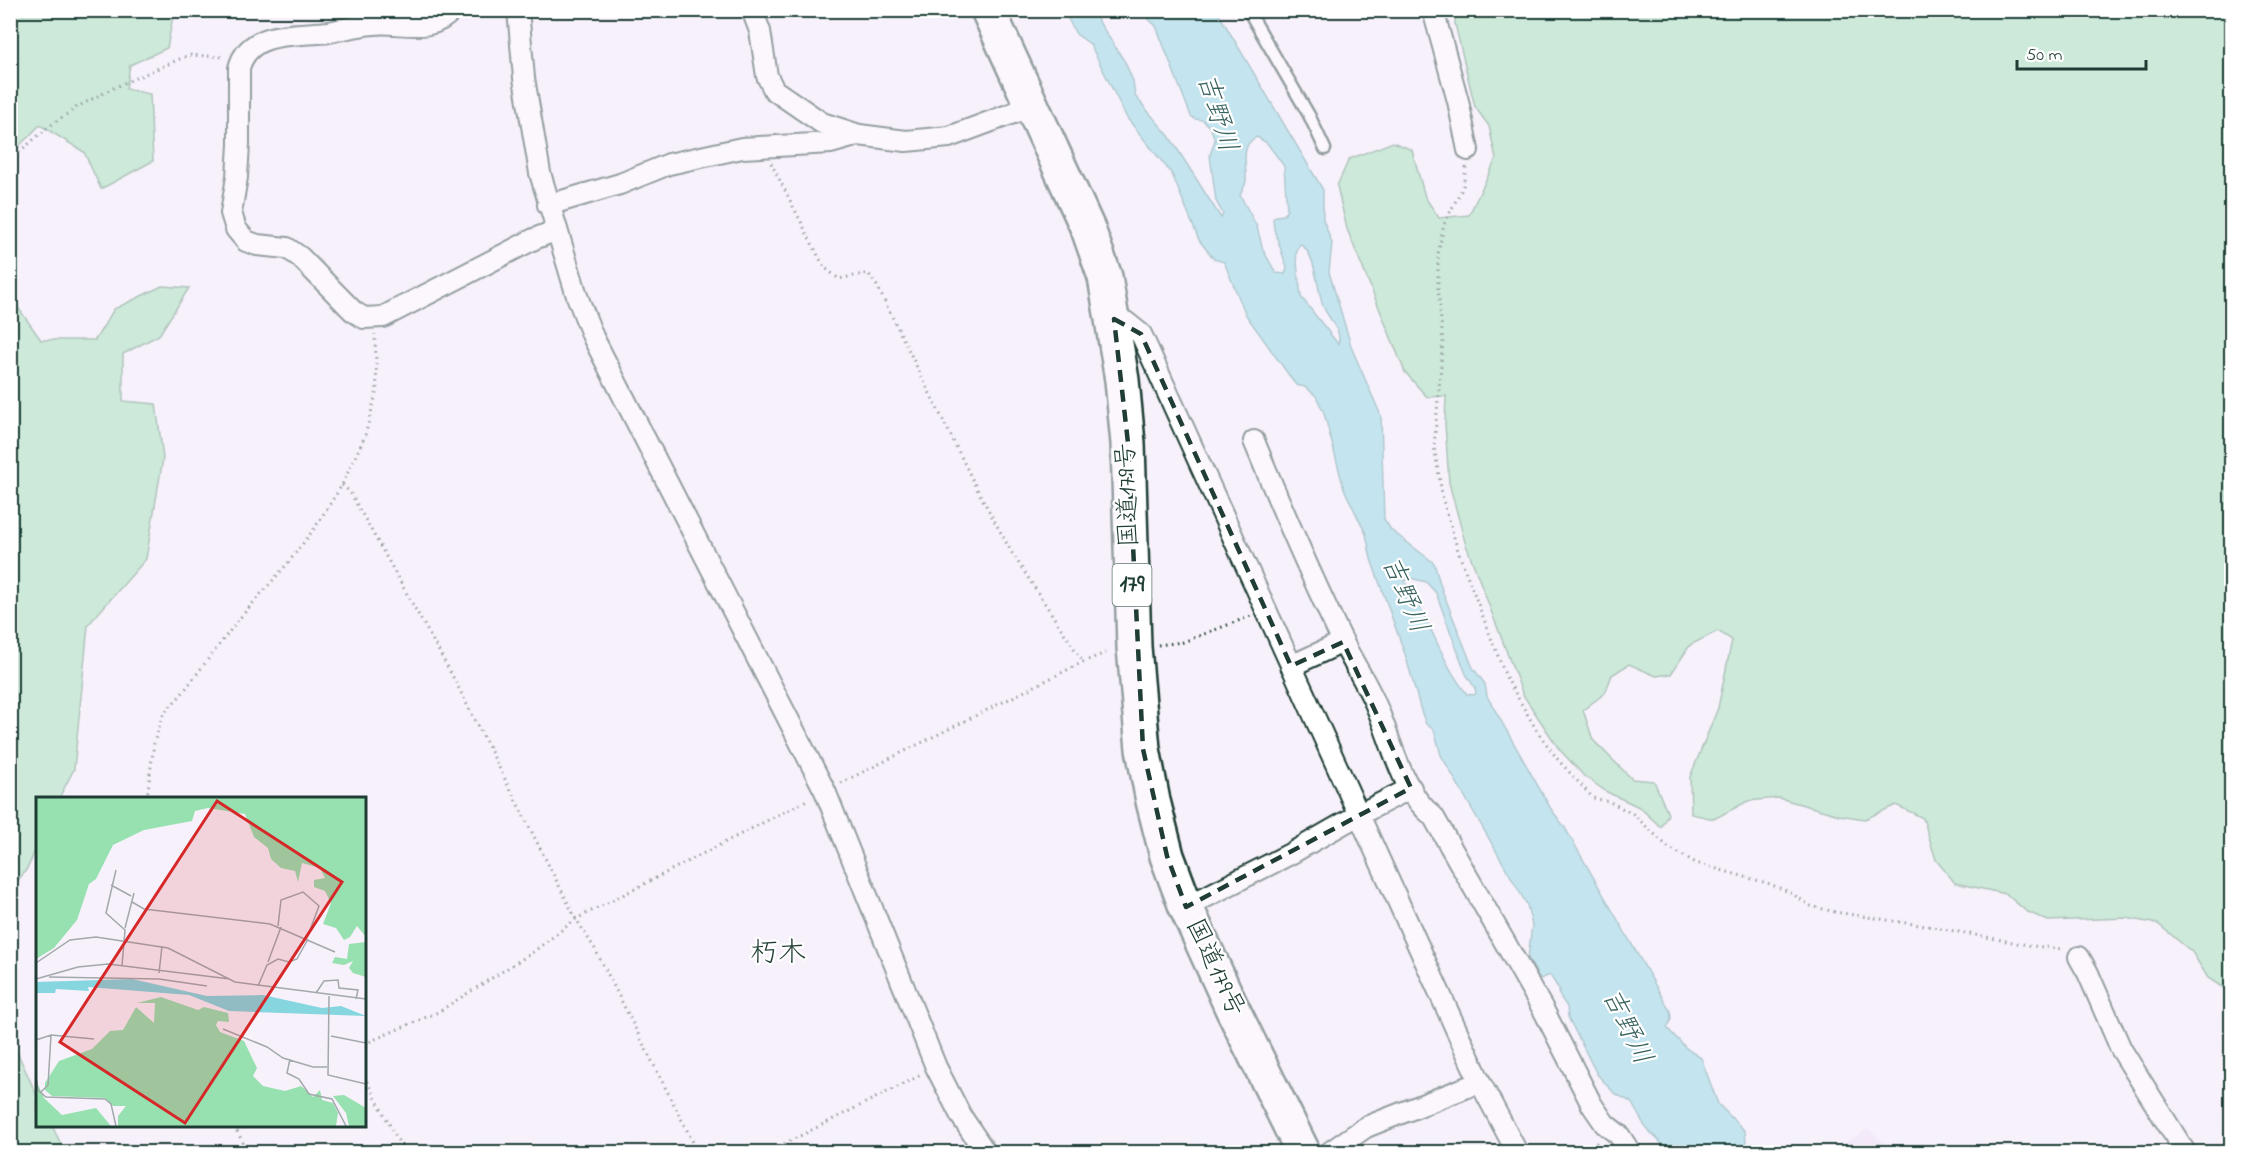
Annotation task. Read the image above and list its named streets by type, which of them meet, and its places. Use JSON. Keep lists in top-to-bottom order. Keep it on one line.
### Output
{"streets":{"highway":["国道179号","179"]},"districts":["朽木"],"water":["吉野川"],"scale_bar":"50 m"}
